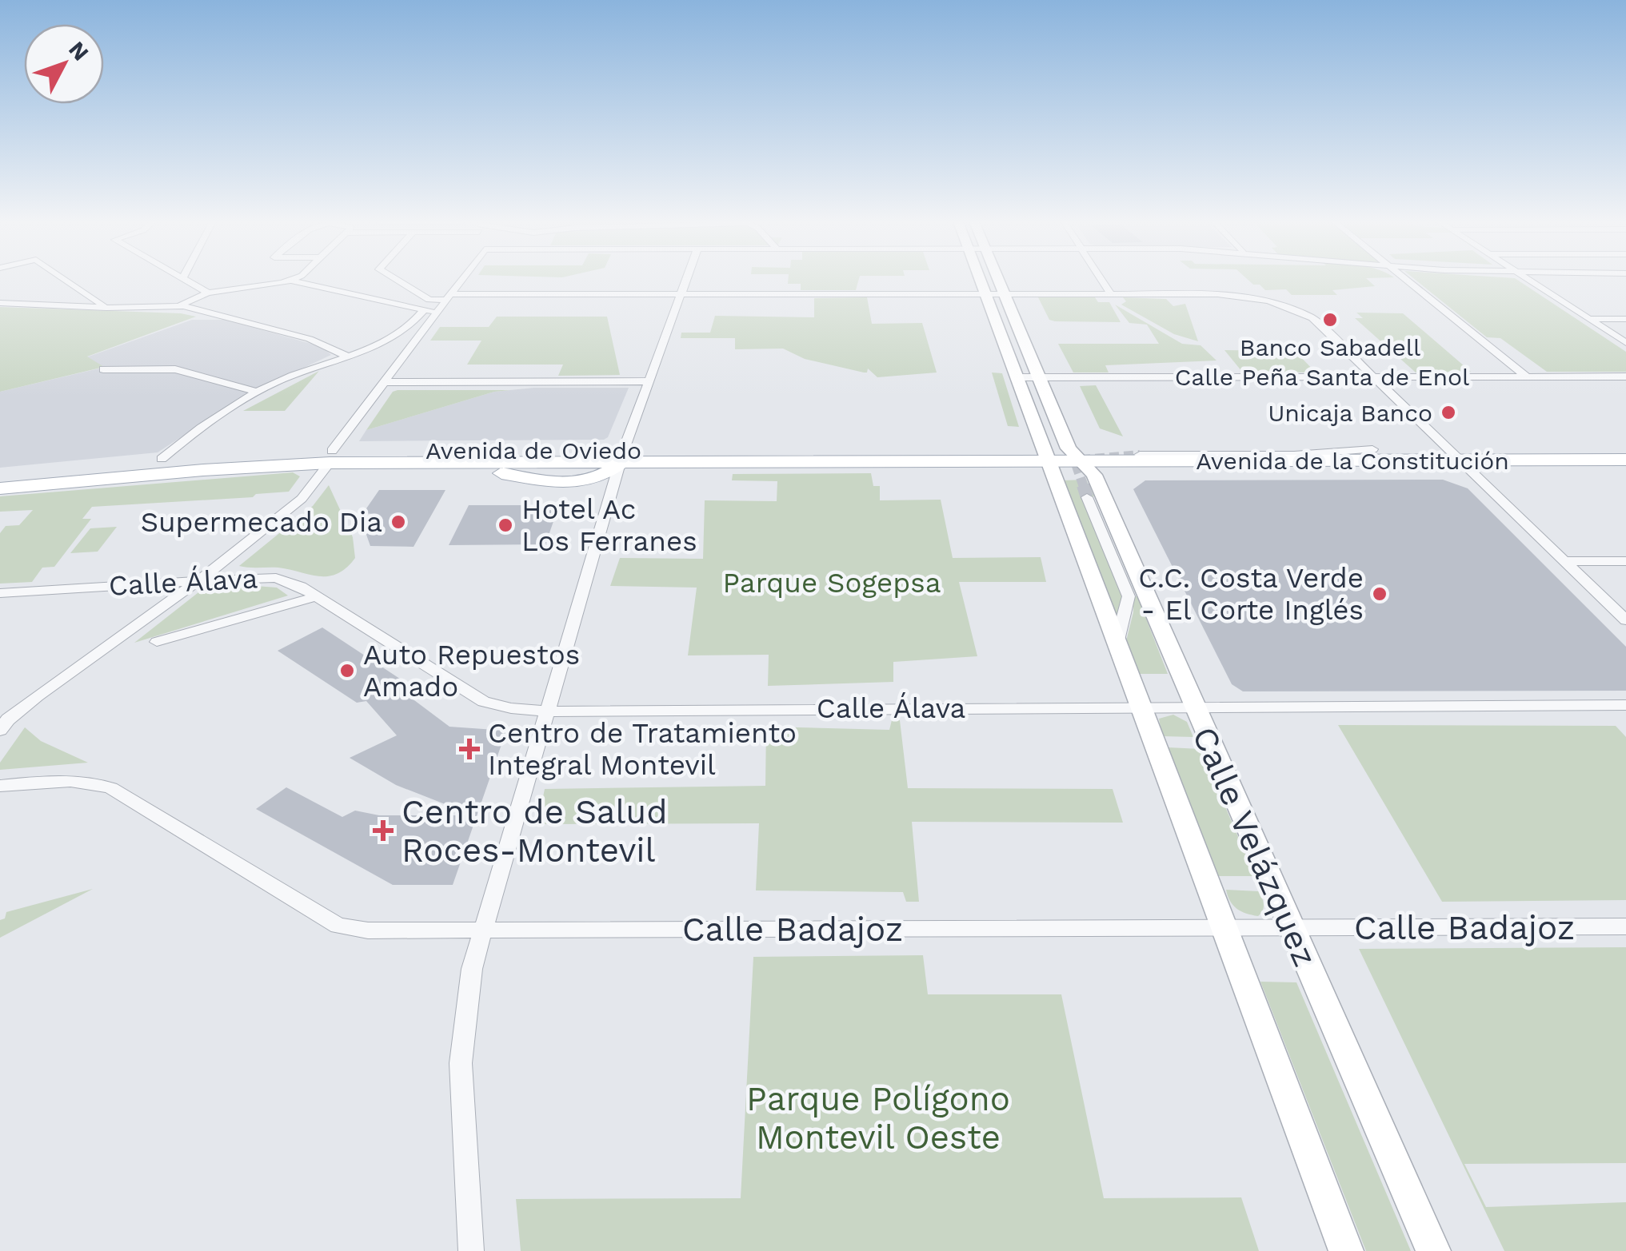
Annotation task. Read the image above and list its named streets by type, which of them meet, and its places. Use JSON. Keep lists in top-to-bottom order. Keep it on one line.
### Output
{"streets":{"main road":["Avenida de Oviedo","Avenida de la Constitución"],"street":["Calle Peña Santa de Enol","Calle Álava","Calle Velázquez","Calle Badajoz"]},"crossings":[["Calle Peña Santa de Enol","Calle Velázquez"],["Avenida de Oviedo","Avenida de la Constitución"],["Avenida de Oviedo","Calle Velázquez"],["Avenida de la Constitución","Calle Velázquez"],["Calle Álava","Calle Velázquez"],["Calle Velázquez","Calle Badajoz"]],"parks":["Parque Sogepsa","Parque Polígono Montevil Oeste"],"places":{"other":["Banco Sabadell","Unicaja Banco","Supermecado Dia","Hotel Ac Los Ferranes","C.C. Costa Verde - El Corte Inglés","Auto Repuestos Amado"],"health":["Centro de Tratamiento Integral Montevil","Centro de Salud Roces-Montevil"]},"north":"top right"}
